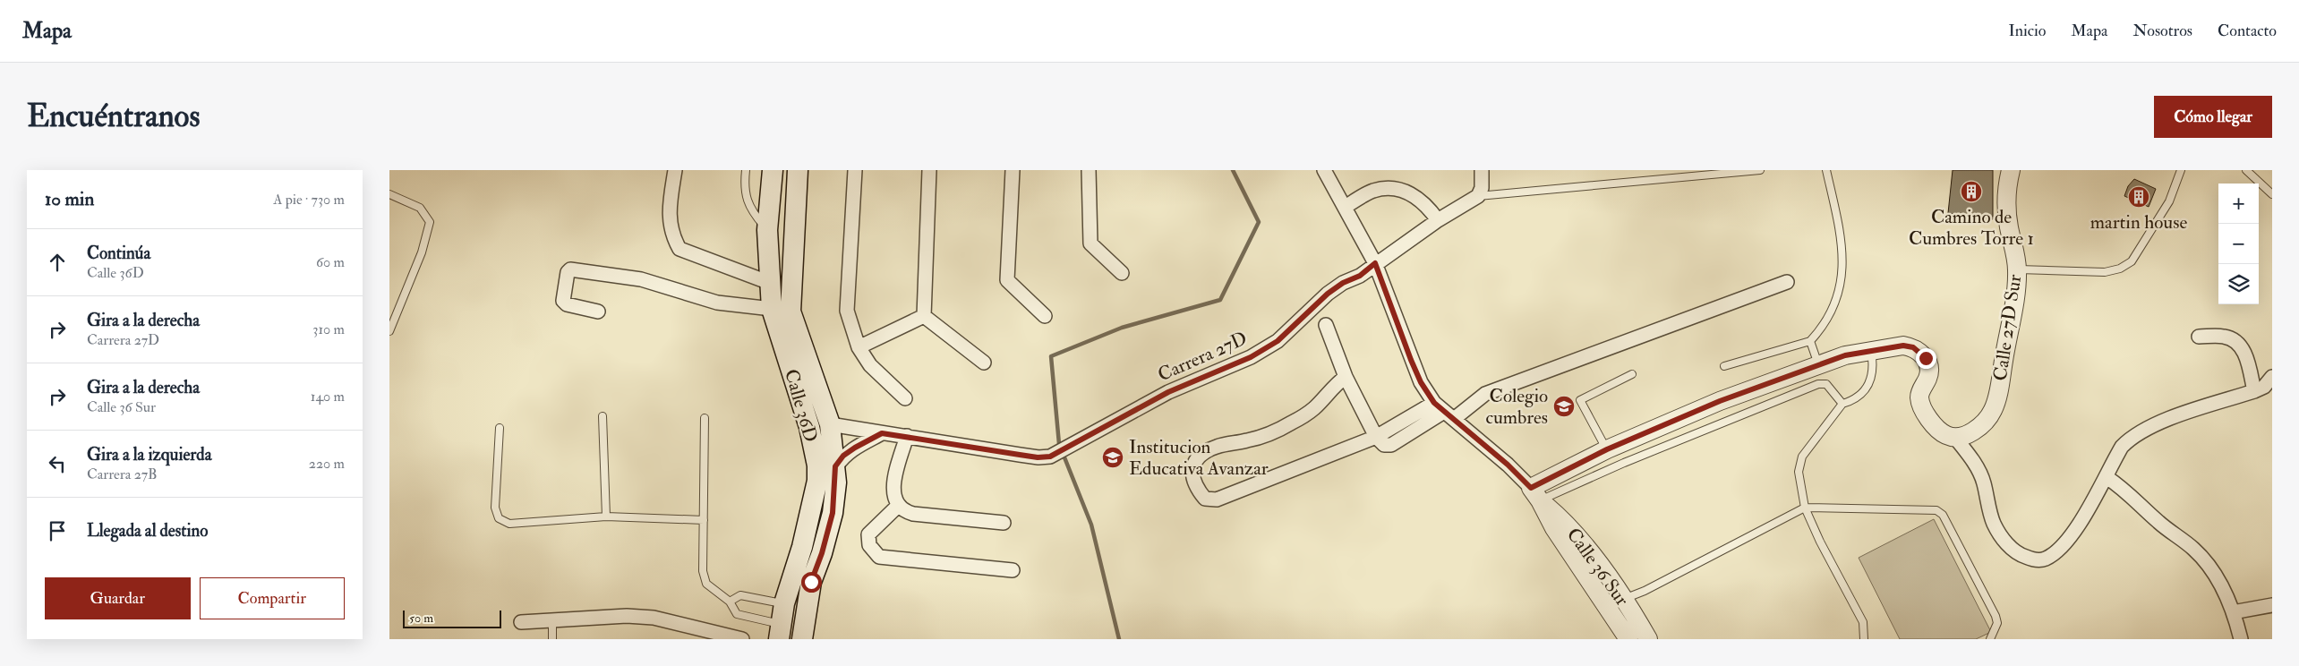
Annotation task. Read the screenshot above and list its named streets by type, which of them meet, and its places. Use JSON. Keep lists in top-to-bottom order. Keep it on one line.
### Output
{"streets":{"main road":["Calle 36D"],"street":["Calle 27D Sur","Carrera 27D","Calle 36 Sur"]},"crossings":[["Carrera 27D","Calle 36D"],["Carrera 27D","Calle 36 Sur"]],"places":{"building":["Camino de Cumbres Torre 1","martin house"],"school or university":["Colegio cumbres","Institucion Educativa Avanzar"]},"scale_bar":"50 m","page":{"header":"Mapa","nav":["Inicio","Mapa","Nosotros","Contacto"],"buttons":["Cómo llegar",["Guardar","Compartir"]],"title":"Encuéntranos","heading":["10 min","A pie · 730 m"],"map_buttons":["+","−"],"list":[["Continúa","Calle 36D","60 m"],["Gira a la derecha","Carrera 27D","310 m"],["Gira a la derecha","Calle 36 Sur","140 m"],["Gira a la izquierda","Carrera 27B","220 m"],"Llegada al destino"],"scale":"50 m"}}
